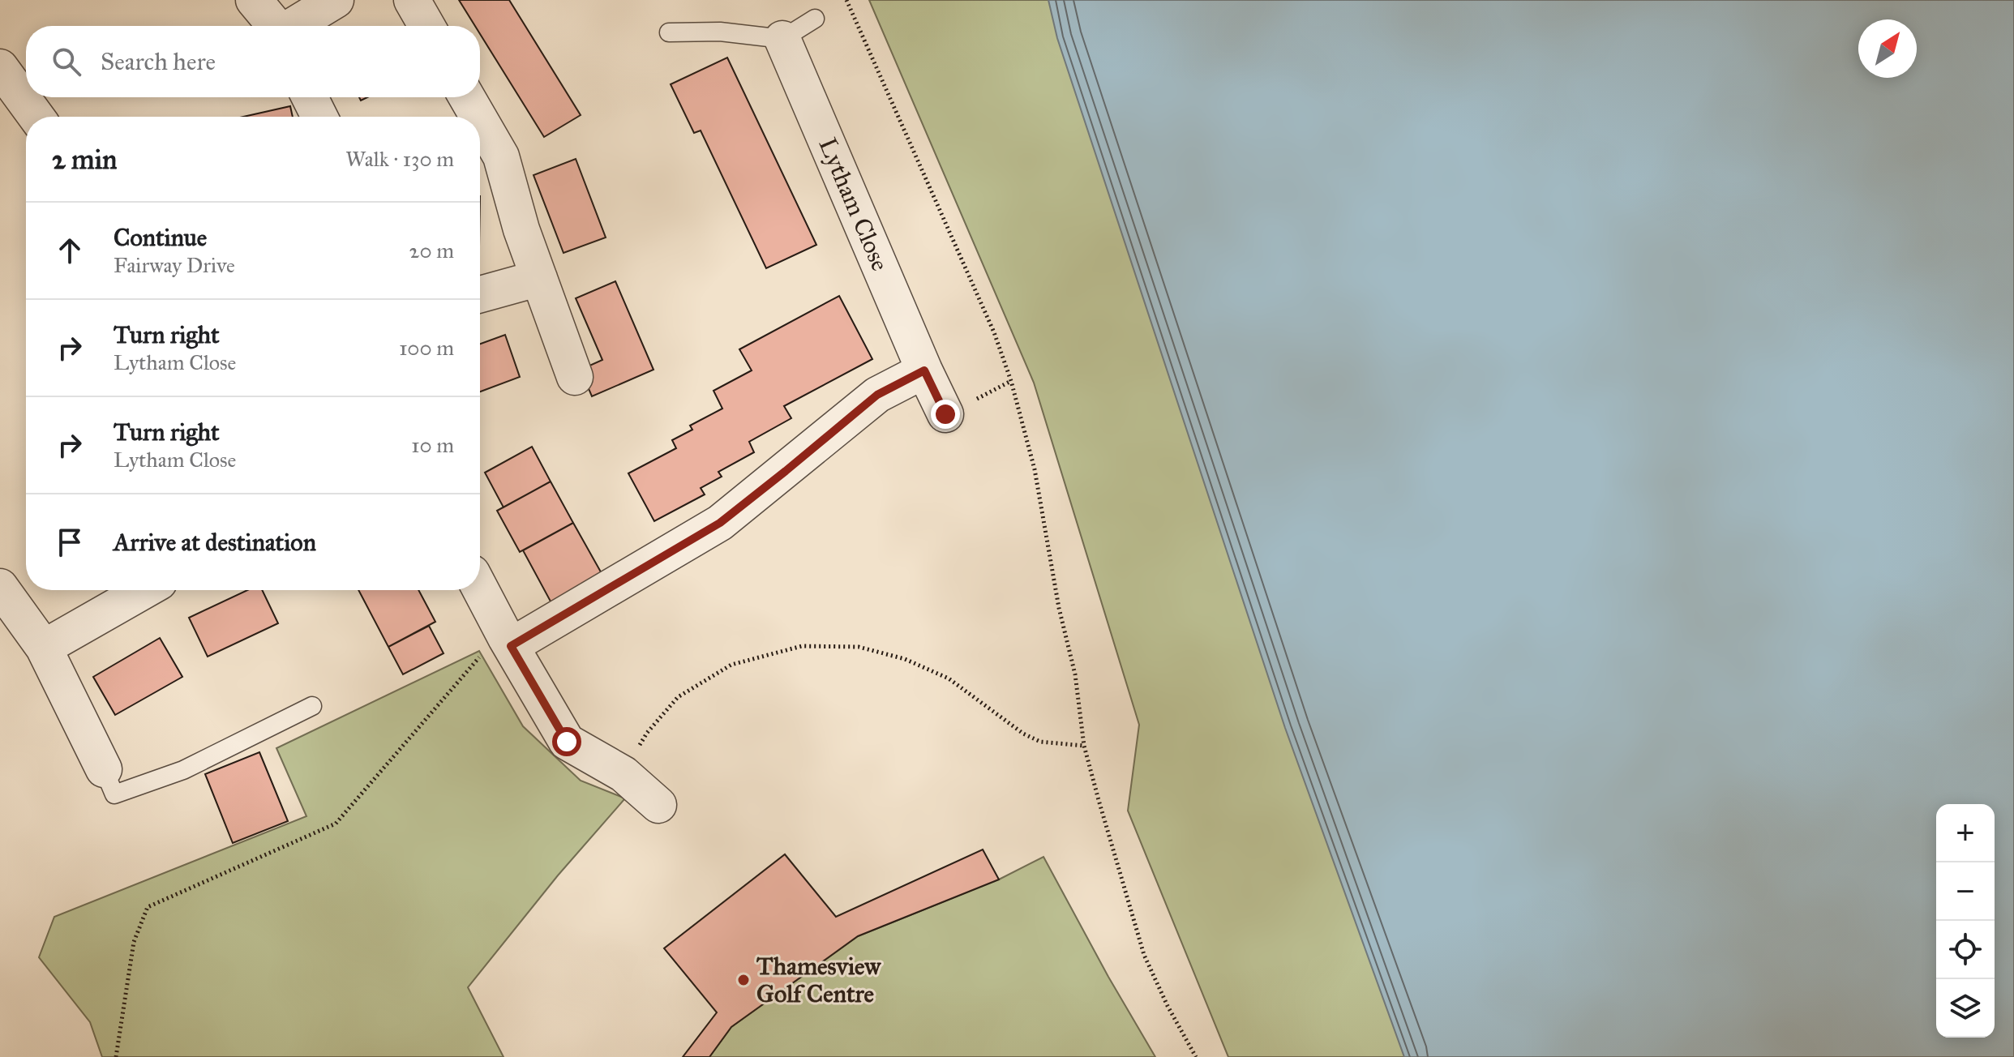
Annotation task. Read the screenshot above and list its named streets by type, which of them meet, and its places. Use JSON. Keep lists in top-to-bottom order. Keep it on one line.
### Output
{"streets":{"street":["Lytham Close"]},"places":["Thamesview Golf Centre"],"north":"top right","page":{"search":"Search here","heading":["2 min","Walk · 130 m"],"list":[["Continue","Fairway Drive","20 m"],["Turn right","Lytham Close","100 m"],["Turn right","Lytham Close","10 m"],"Arrive at destination"],"map_buttons":["+","−"]}}
